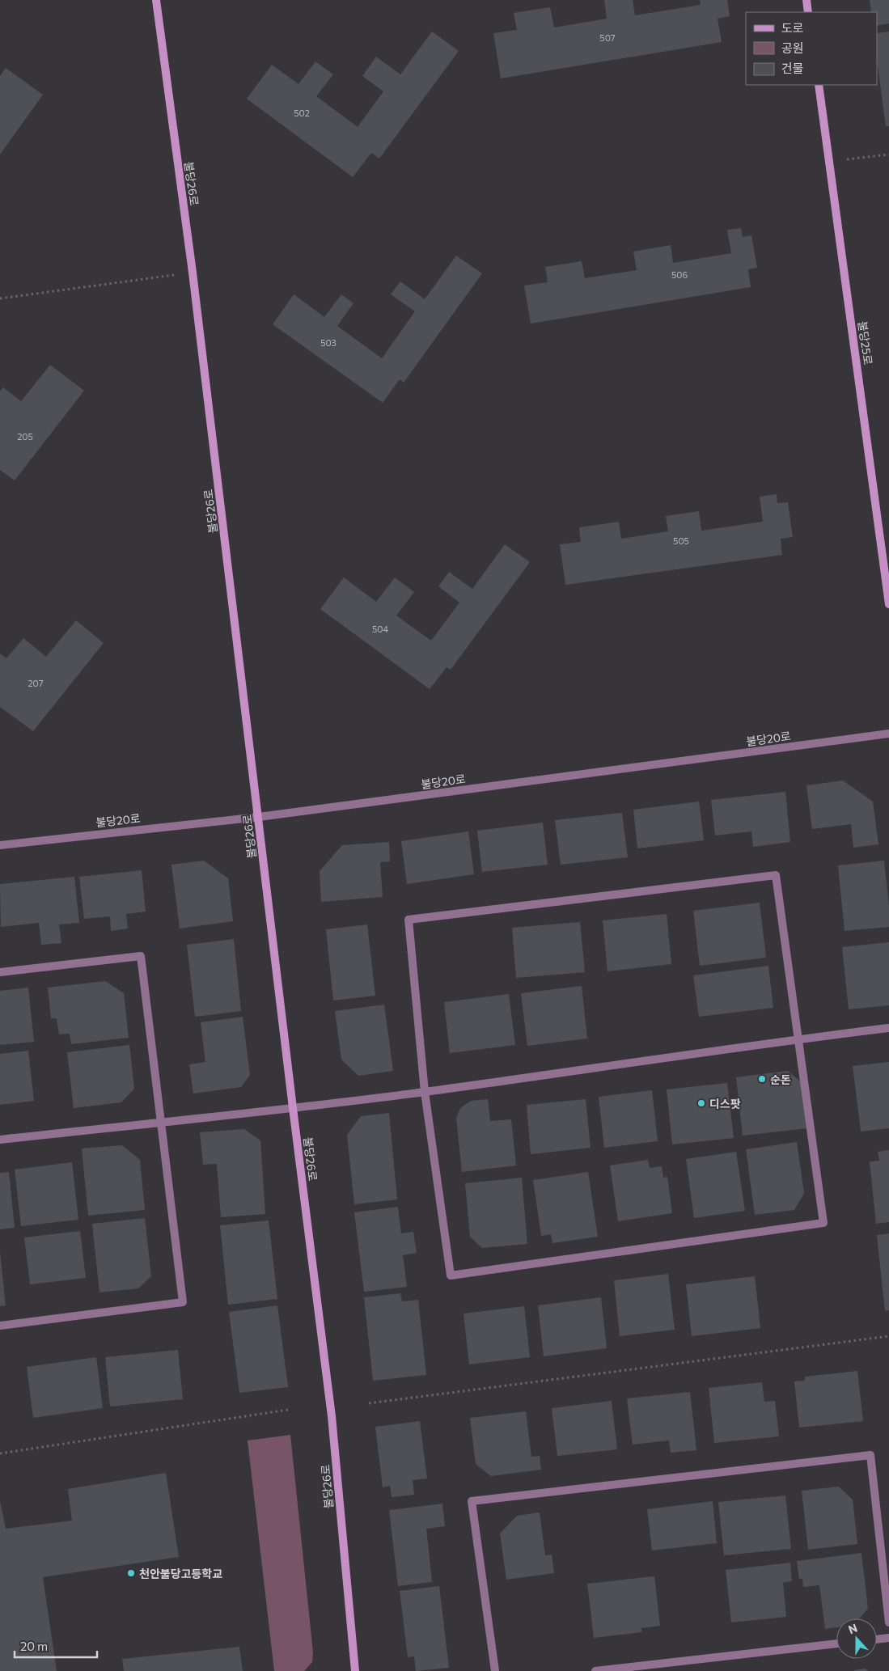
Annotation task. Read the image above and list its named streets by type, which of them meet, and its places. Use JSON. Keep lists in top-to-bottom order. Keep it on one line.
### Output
{"streets":{"street":["불당26로","불당25로","불당20로"]},"crossings":[["불당26로","불당20로"]],"places":["순돈","디스팟","천안불당고등학교"],"house_numbers":["507","502","506","503","205","505","504","207"],"legend":["도로","공원","건물"],"scale_bar":"20 m","north":"top"}
